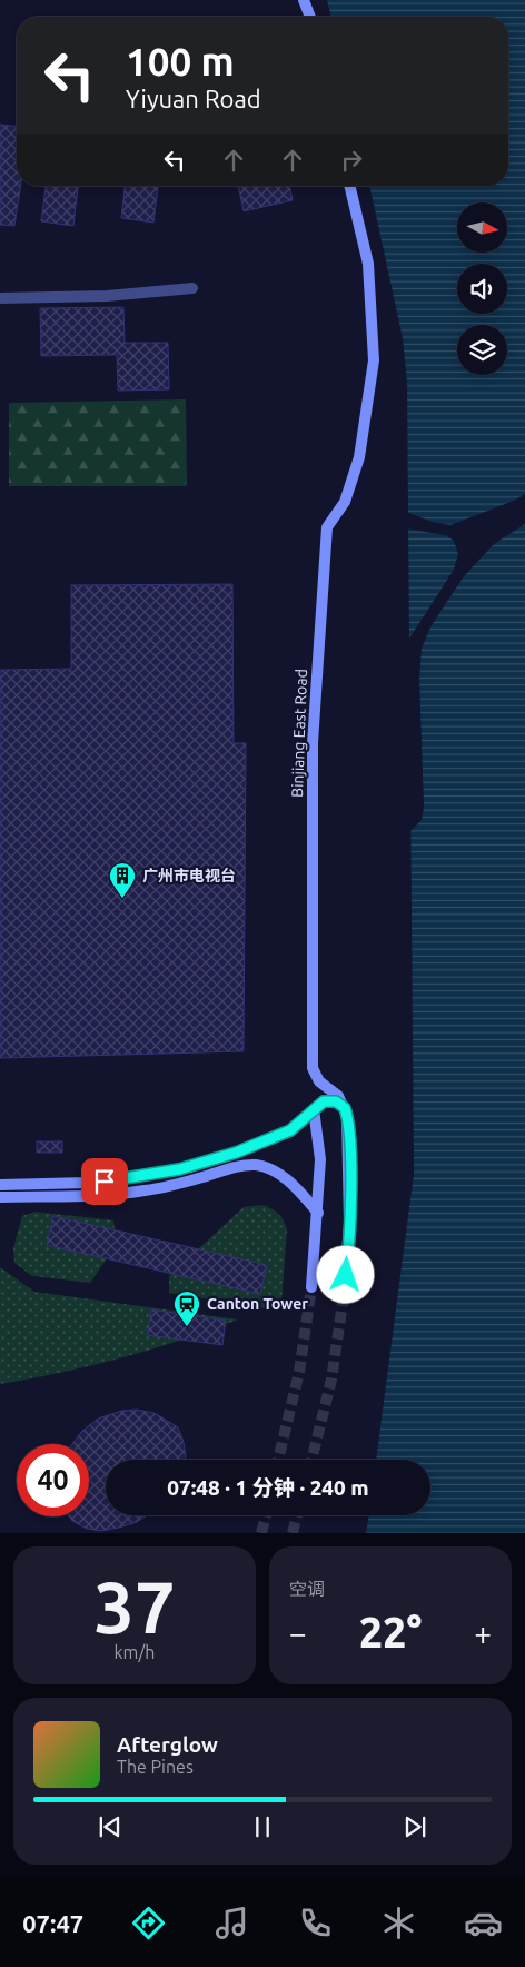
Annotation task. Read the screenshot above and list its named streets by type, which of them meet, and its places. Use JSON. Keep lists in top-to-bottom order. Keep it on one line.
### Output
{"streets":{"street":["Binjiang East Road"]},"places":{"building":["广州市电视台"],"station":["Canton Tower"]},"north":"right","page":{"turn":["100 m","Yiyuan Road"],"limit":"40","trip":"07:48 · 1 分钟 · 240 m","tile":[["37","km/h"],"空调"],"heat":["−","22°","+"],"song":["Afterglow","The Pines"],"tabs":"07:47"}}
